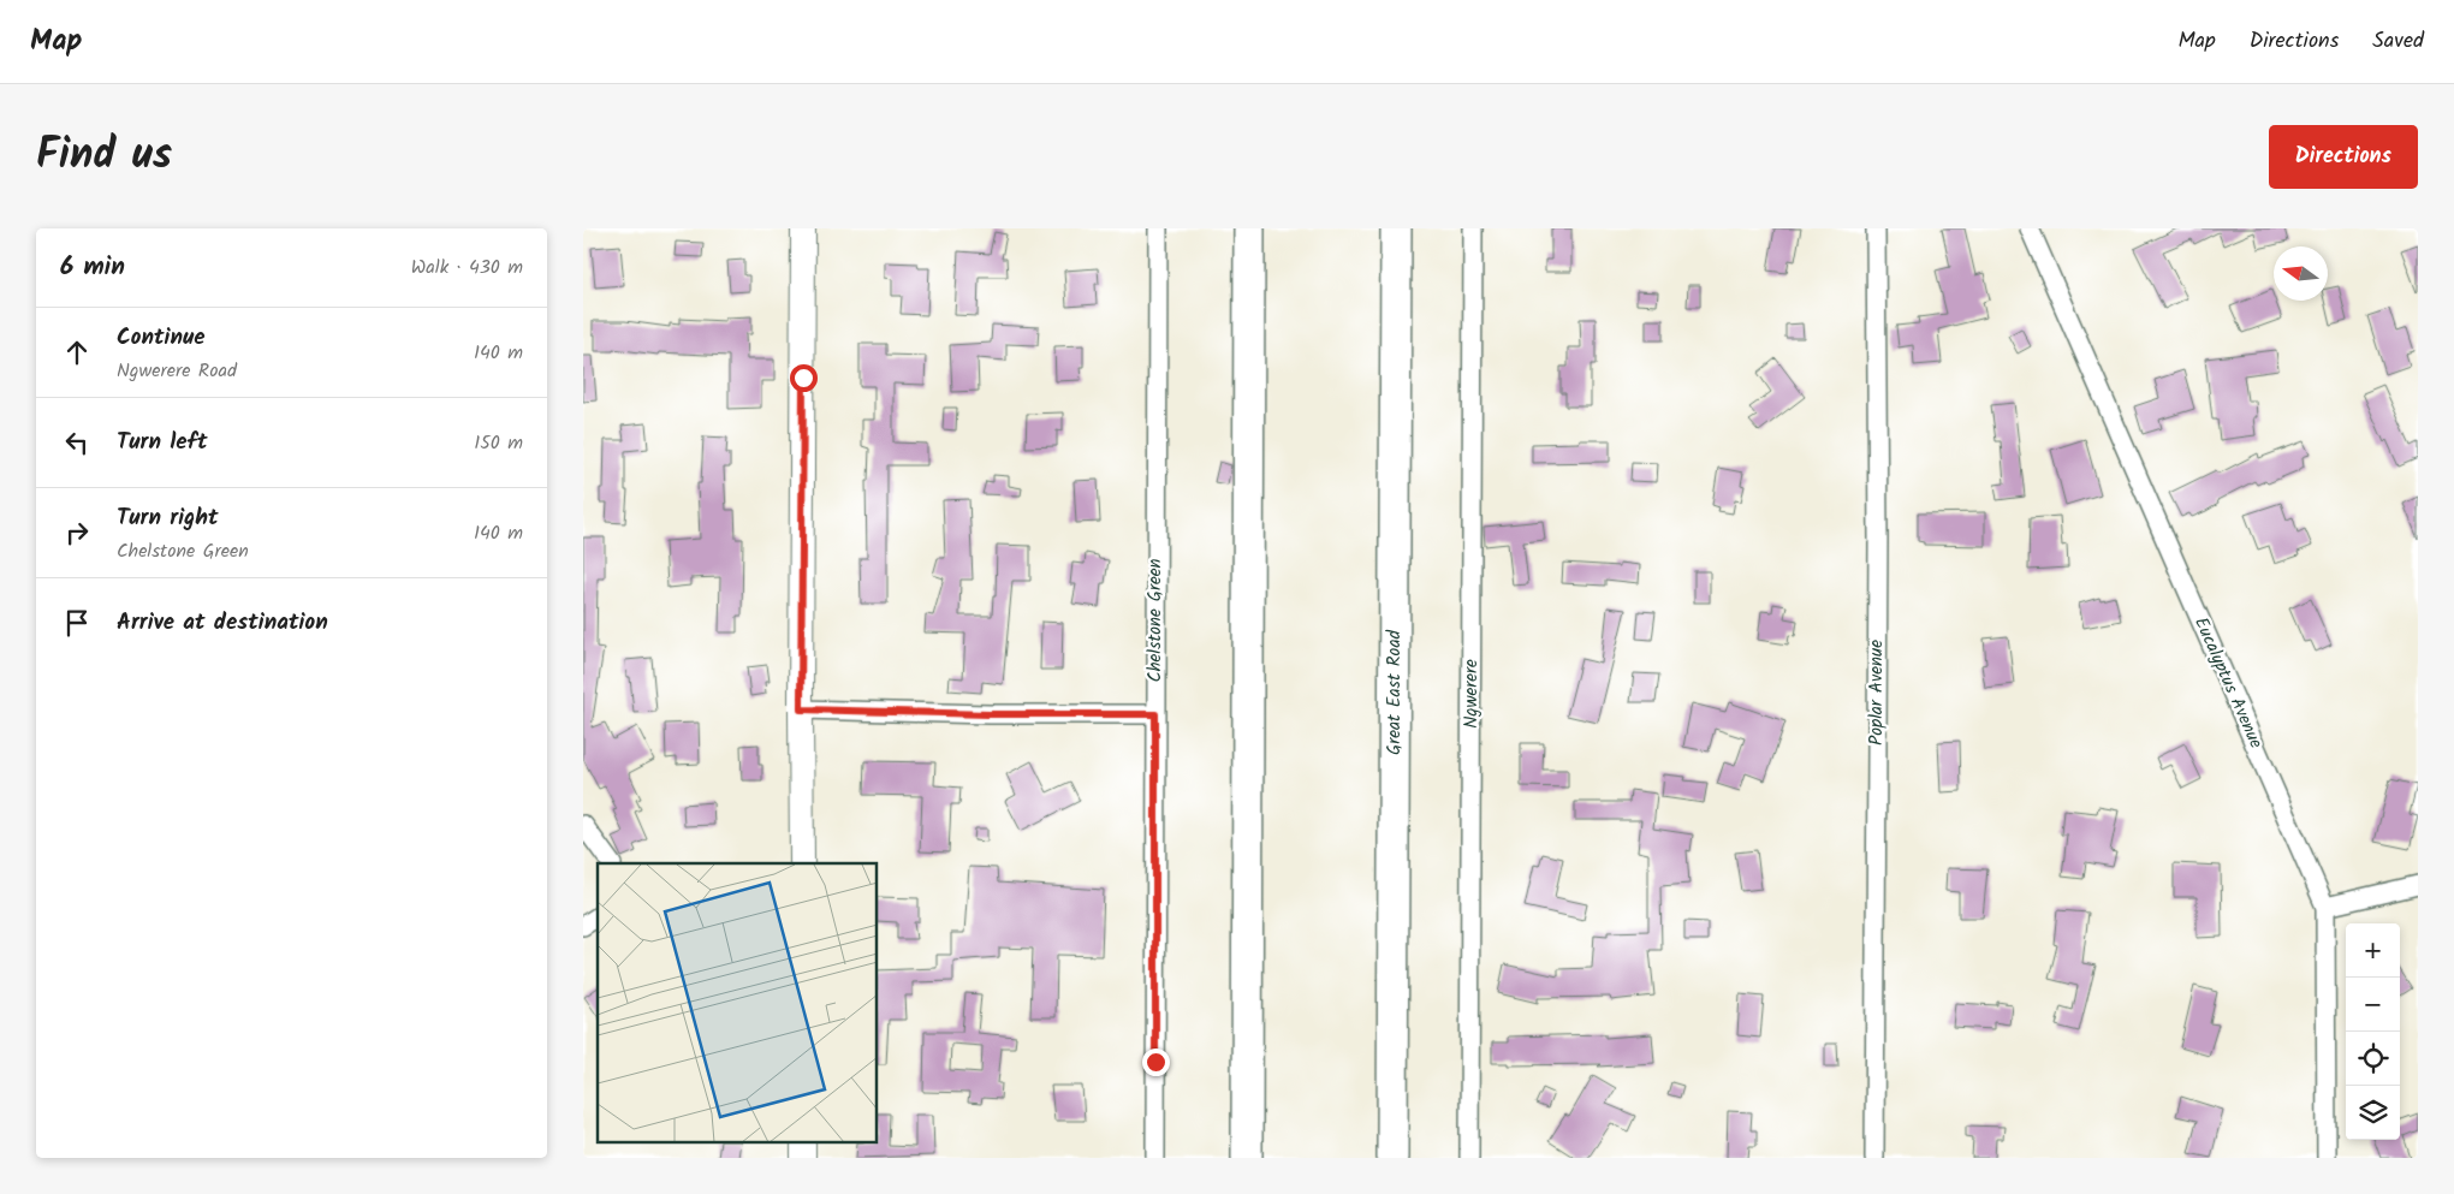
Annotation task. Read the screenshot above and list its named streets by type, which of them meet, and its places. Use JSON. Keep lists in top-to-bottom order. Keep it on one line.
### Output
{"streets":{"main road":["Great East Road"],"street":["Chelstone Green","Eucalyptus Avenue","Poplar Avenue","Ngwerere"]},"north":"left","page":{"header":"Map","nav":["Map","Directions","Saved"],"title":"Find us","buttons":"Directions","heading":["6 min","Walk · 430 m"],"list":[["Continue","Ngwerere Road","140 m"],["Turn left","150 m"],["Turn right","Chelstone Green","140 m"],"Arrive at destination"],"map_buttons":["+","−"]}}
